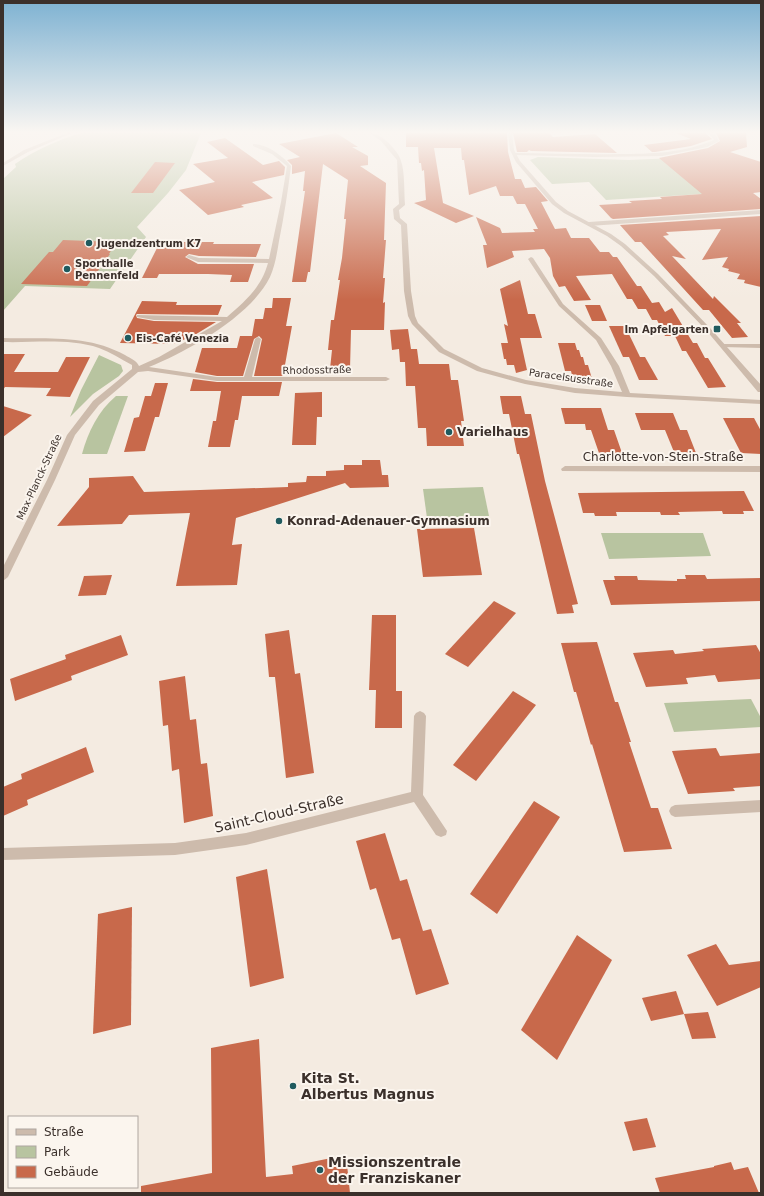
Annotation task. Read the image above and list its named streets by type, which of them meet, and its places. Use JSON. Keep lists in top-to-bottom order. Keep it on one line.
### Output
{"streets":{"street":["Rhodosstraße","Paracelsusstraße","Charlotte-von-Stein-Straße","Max-Planck-Straße","Saint-Cloud-Straße"]},"crossings":[["Rhodosstraße","Max-Planck-Straße"]],"places":{"other":["Jugendzentrum K7","Sporthalle Pennenfeld","Eis-Café Venezia","Varielhaus","Konrad-Adenauer-Gymnasium","Kita St. Albertus Magnus","Missionszentrale der Franziskaner"],"transit":["Im Apfelgarten"]},"legend":["Straße","Park","Gebäude"]}
